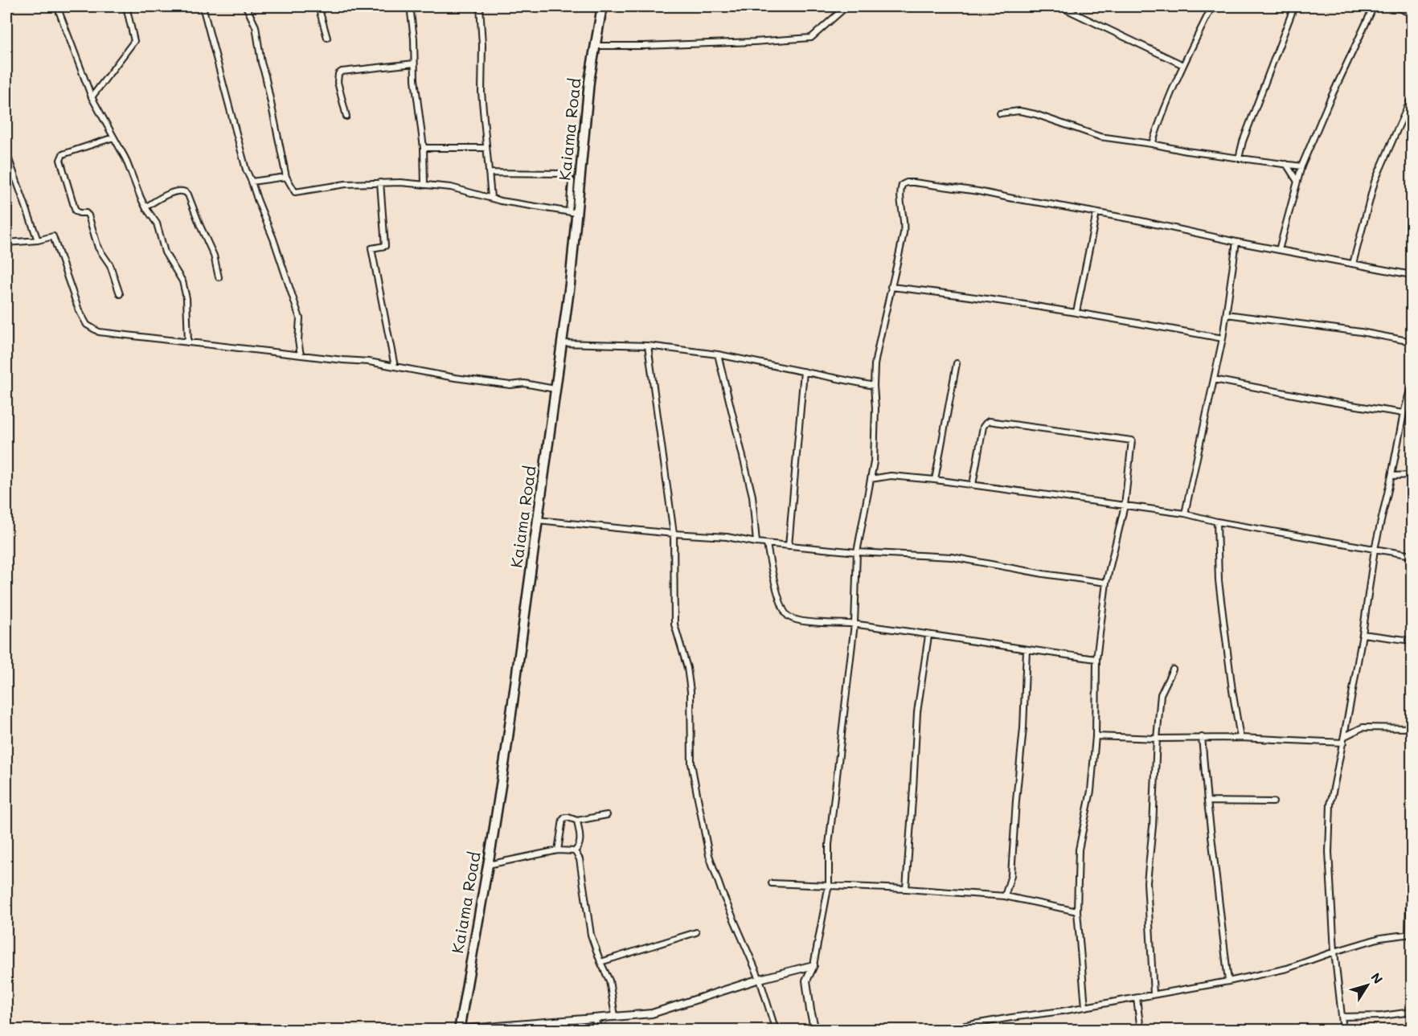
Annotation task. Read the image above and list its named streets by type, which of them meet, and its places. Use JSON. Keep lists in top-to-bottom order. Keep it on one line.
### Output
{"streets":{"highway":["Kaiama Road"]},"north":"top right"}
